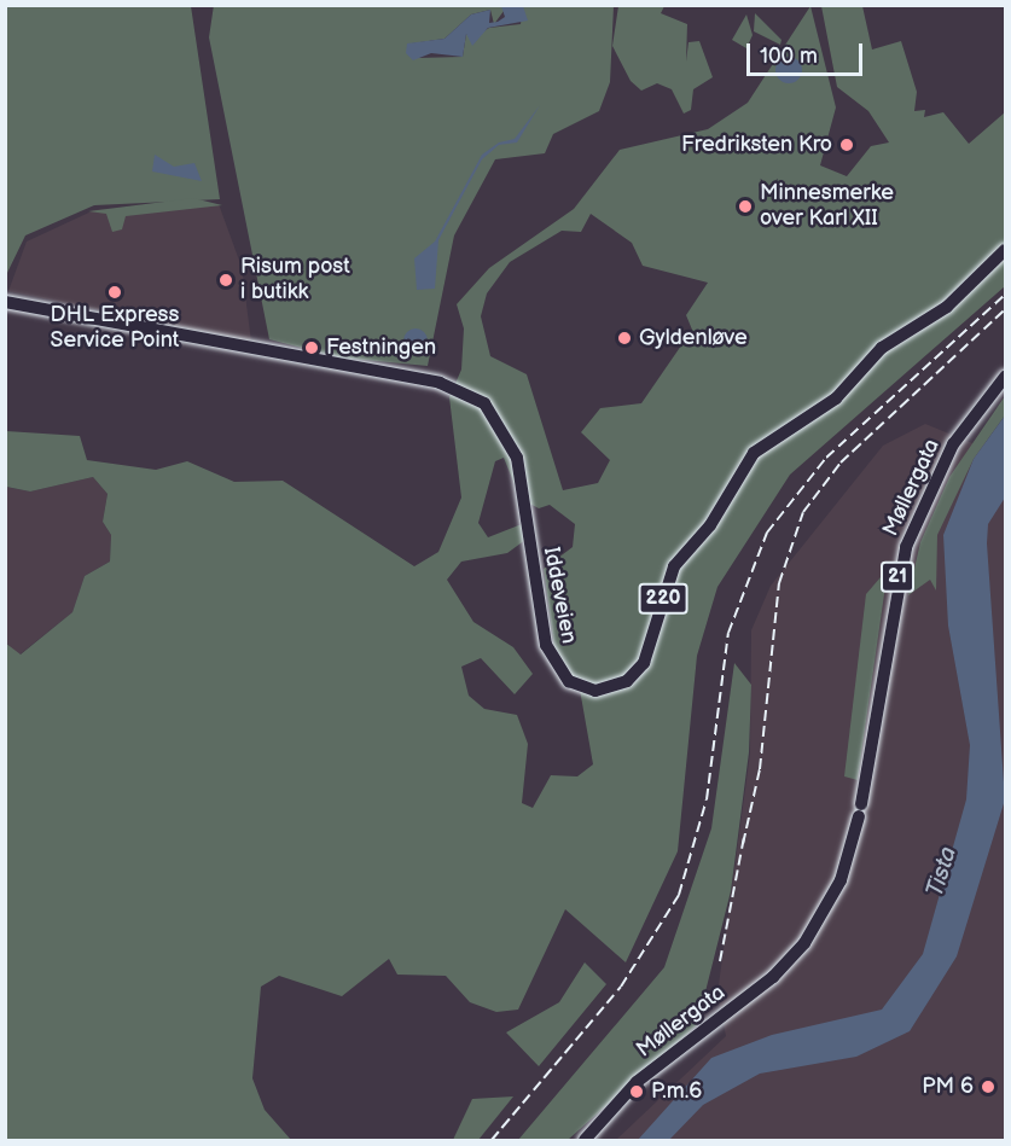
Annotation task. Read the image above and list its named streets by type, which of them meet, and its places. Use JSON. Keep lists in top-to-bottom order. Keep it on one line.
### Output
{"streets":{"main road":["Møllergata","21","Iddeveien","220"]},"water":["Tista"],"places":["Fredriksten Kro","Minnesmerke over Karl XII","Risum post i butikk","DHL Express Service Point","Gyldenløve","Festningen","PM 6","P.m.6"],"scale_bar":"100 m"}
